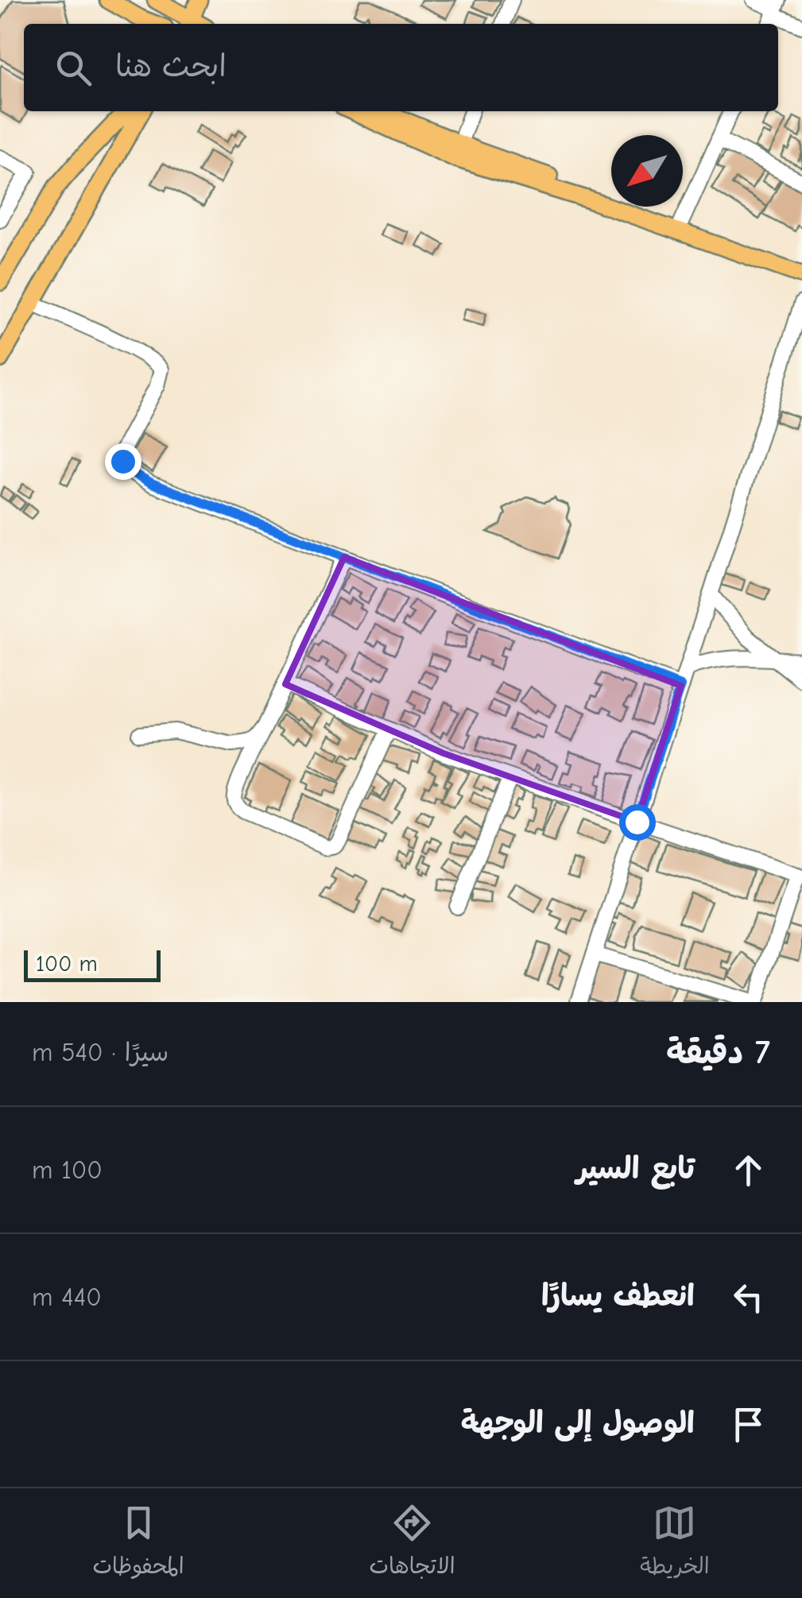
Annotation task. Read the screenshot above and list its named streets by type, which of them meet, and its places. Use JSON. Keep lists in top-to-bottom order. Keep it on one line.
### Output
{"scale_bar":"100 m","north":"bottom left","page":{"search":"ابحث هنا","scale":"100 m","heading":["7 دقيقة","سيرًا · 540 m"],"list":[["تابع السير","100 m"],["انعطف يسارًا","440 m"],"الوصول إلى الوجهة"],"nav":["الخريطة","الاتجاهات","المحفوظات"]}}
